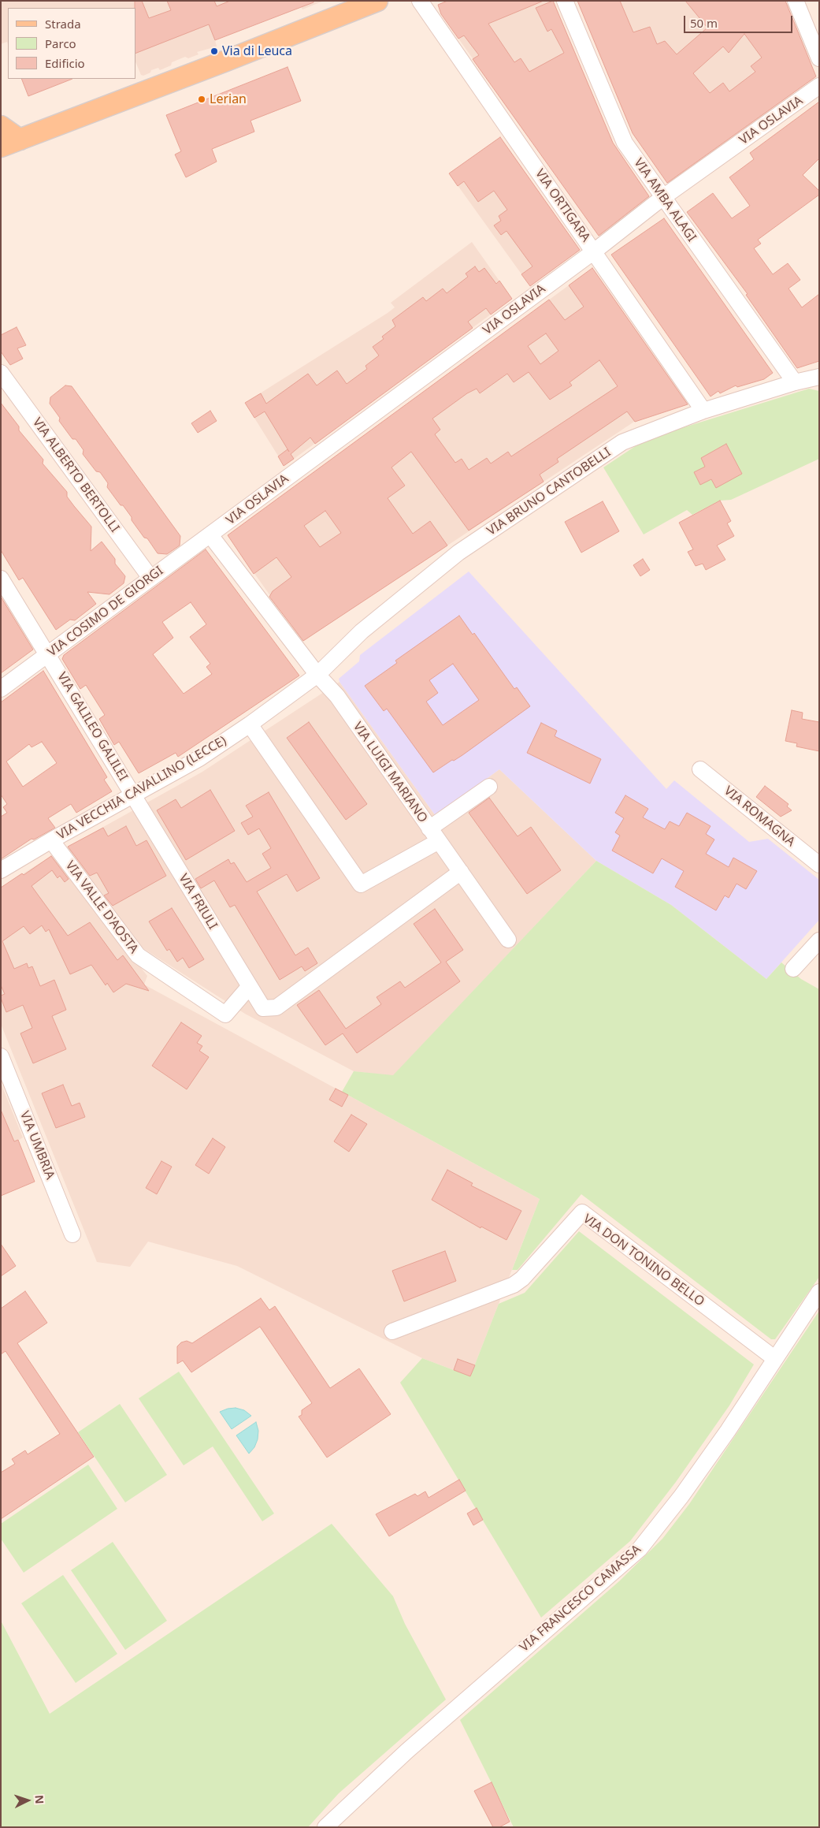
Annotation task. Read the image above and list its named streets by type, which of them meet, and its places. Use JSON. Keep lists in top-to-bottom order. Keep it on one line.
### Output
{"streets":{"street":["VIA OSLAVIA","VIA AMBA ALAGI","VIA ORTIGARA","VIA ALBERTO BERTOLLI","VIA BRUNO CANTOBELLI","VIA COSIMO DE GIORGI","VIA GALILEO GALILEI","VIA LUIGI MARIANO","VIA VECCHIA CAVALLINO (LECCE)","VIA ROMAGNA","VIA FRIULI","VIA VALLE D'AOSTA","VIA UMBRIA","VIA DON TONINO BELLO","VIA FRANCESCO CAMASSA"]},"crossings":[["VIA OSLAVIA","VIA AMBA ALAGI"],["VIA OSLAVIA","VIA ORTIGARA"],["VIA OSLAVIA","VIA COSIMO DE GIORGI"],["VIA OSLAVIA","VIA LUIGI MARIANO"],["VIA AMBA ALAGI","VIA BRUNO CANTOBELLI"],["VIA ORTIGARA","VIA BRUNO CANTOBELLI"],["VIA ALBERTO BERTOLLI","VIA COSIMO DE GIORGI"],["VIA BRUNO CANTOBELLI","VIA LUIGI MARIANO"],["VIA BRUNO CANTOBELLI","VIA VECCHIA CAVALLINO (LECCE)"],["VIA COSIMO DE GIORGI","VIA GALILEO GALILEI"],["VIA COSIMO DE GIORGI","VIA LUIGI MARIANO"],["VIA GALILEO GALILEI","VIA VECCHIA CAVALLINO (LECCE)"],["VIA GALILEO GALILEI","VIA FRIULI"],["VIA LUIGI MARIANO","VIA VECCHIA CAVALLINO (LECCE)"],["VIA LUIGI MARIANO","VIA FRIULI"],["VIA VECCHIA CAVALLINO (LECCE)","VIA FRIULI"],["VIA VECCHIA CAVALLINO (LECCE)","VIA VALLE D'AOSTA"],["VIA FRIULI","VIA VALLE D'AOSTA"],["VIA DON TONINO BELLO","VIA FRANCESCO CAMASSA"]],"places":["Via di Leuca","Lerian"],"legend":["Strada","Parco","Edificio"],"scale_bar":"50 m","north":"right"}
